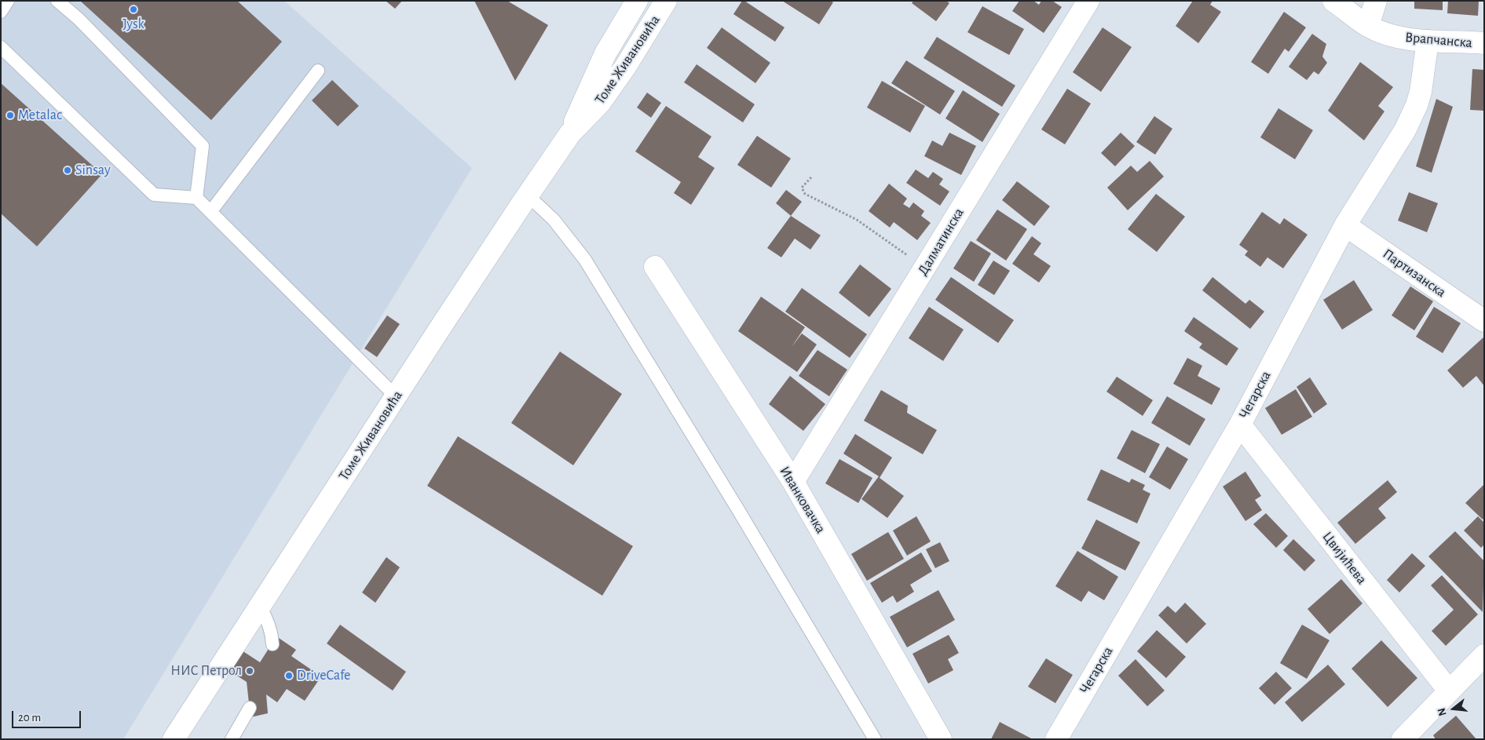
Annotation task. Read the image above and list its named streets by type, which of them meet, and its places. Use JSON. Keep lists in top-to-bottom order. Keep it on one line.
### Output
{"streets":{"street":["Врапчанска","Томе Живановића","Далматинска","Партизанска","Чегарска","Иванковачка","Цвијићева"]},"crossings":[["Врапчанска","Чегарска"],["Далматинска","Иванковачка"],["Партизанска","Чегарска"],["Чегарска","Цвијићева"]],"places":["Jysk","Metalac","Sinsay","НИС Петрол","DriveCafe"],"scale_bar":"20 m","north":"left"}
